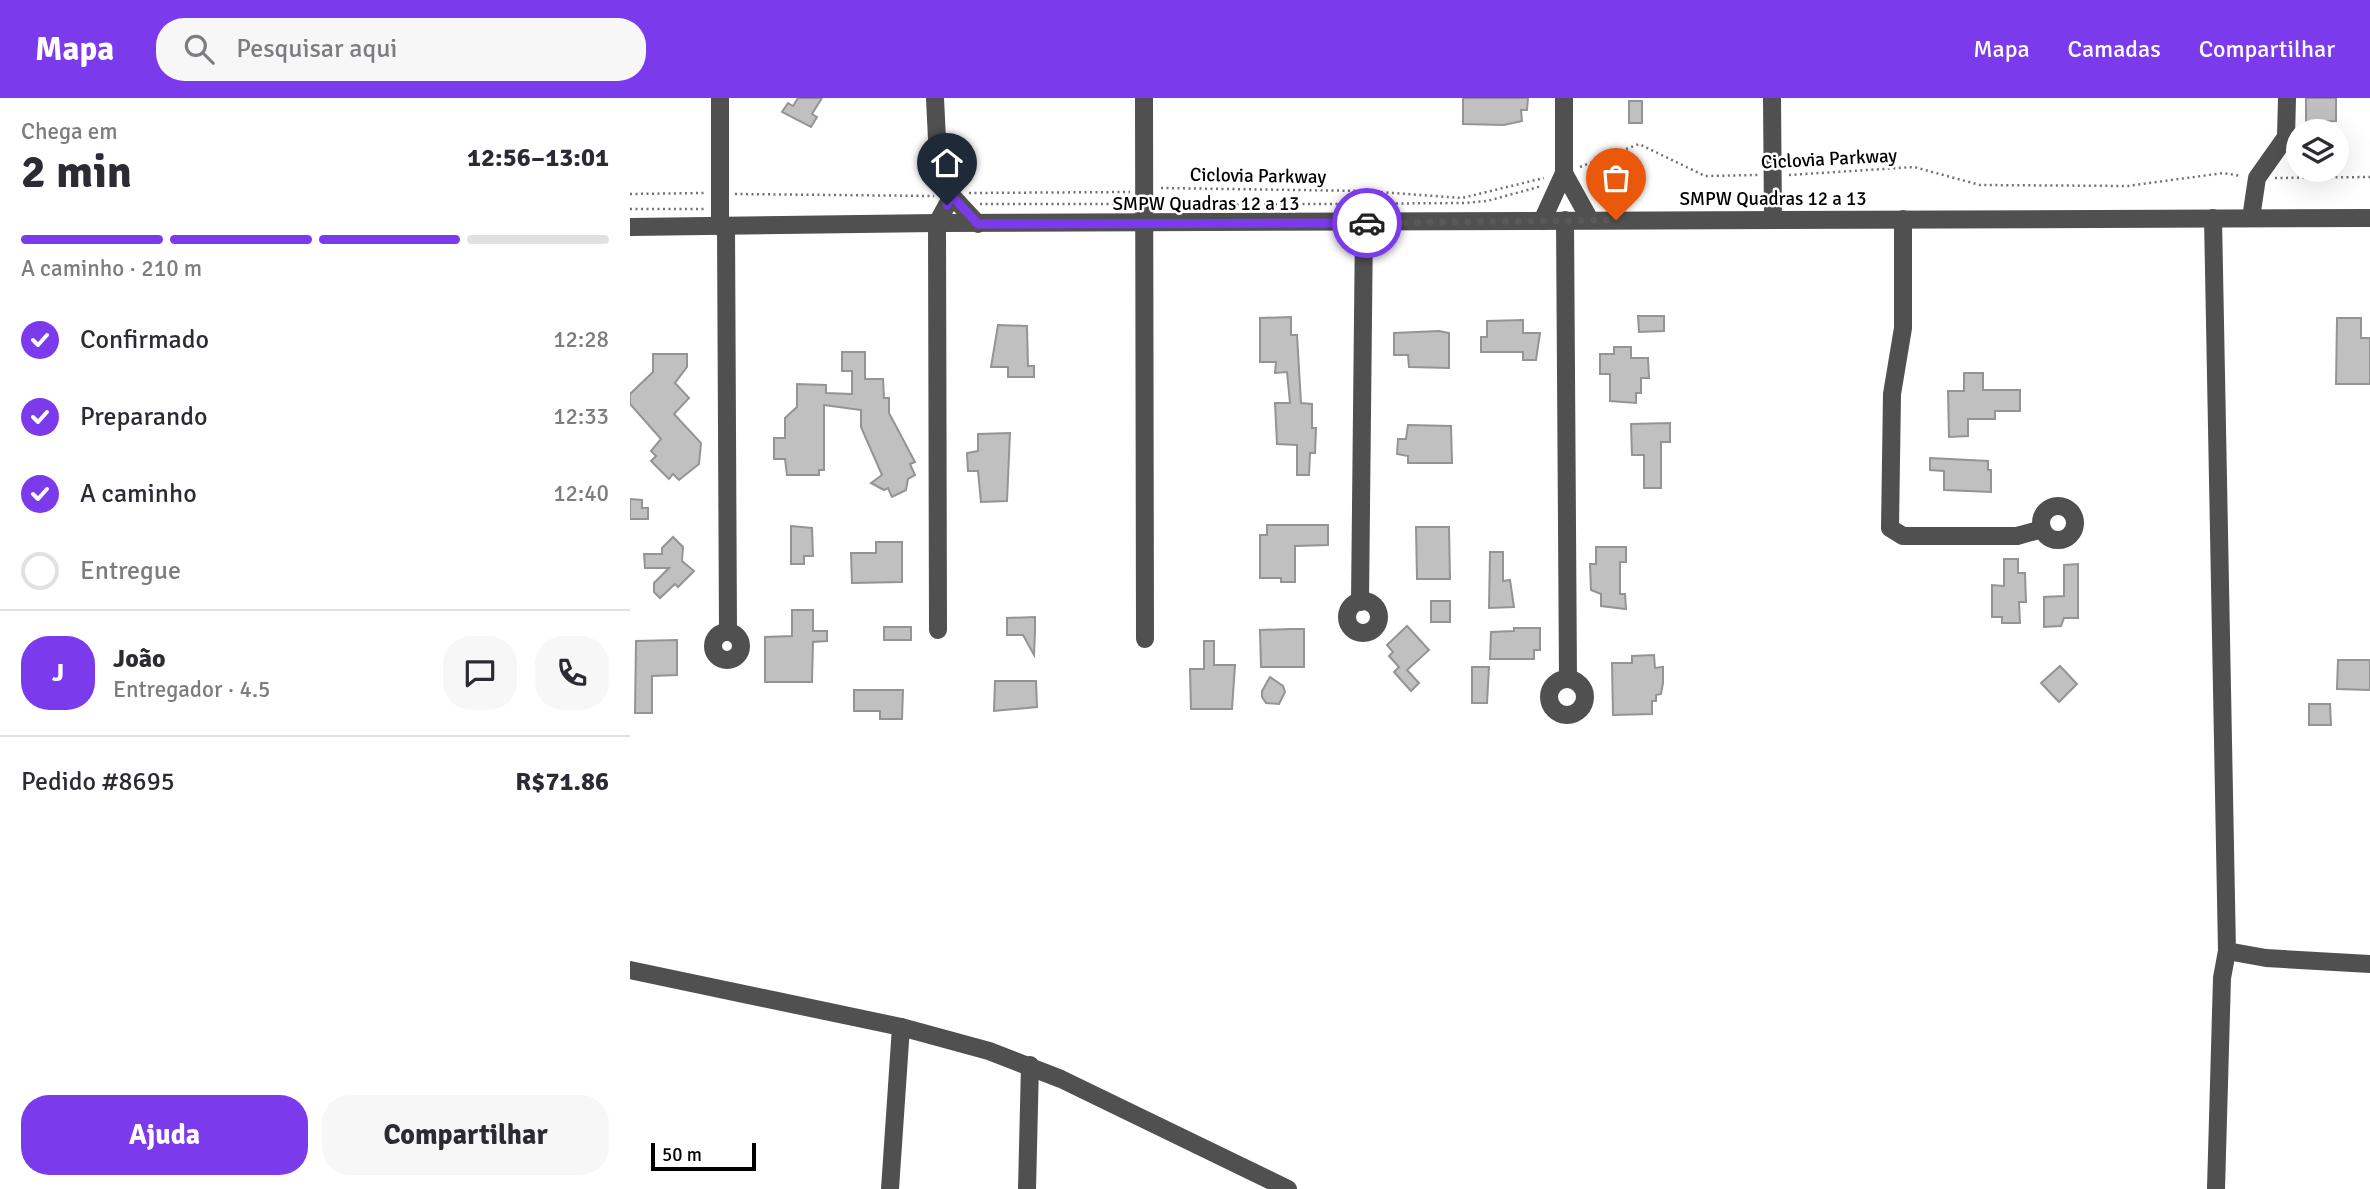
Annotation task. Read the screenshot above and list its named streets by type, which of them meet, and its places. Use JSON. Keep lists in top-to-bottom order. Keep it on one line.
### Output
{"streets":{"street":["SMPW Quadras 12 a 13"],"path":["Ciclovia Parkway"]},"crossings":[["Ciclovia Parkway","SMPW Quadras 12 a 13"]],"scale_bar":"50 m","page":{"header":"Mapa","search":"Pesquisar aqui","nav":["Mapa","Camadas","Compartilhar"],"heading":["2 min","Chega em","12:56–13:01"],"panel":["João","Entregador · 4.5","Pedido #8695","R$71.86"],"bar":"A caminho · 210 m","list":[["Confirmado","12:28"],["Preparando","12:33"],["A caminho","12:40"],"Entregue"],"round":"J","buttons":["Ajuda","Compartilhar"],"scale":"50 m"}}
